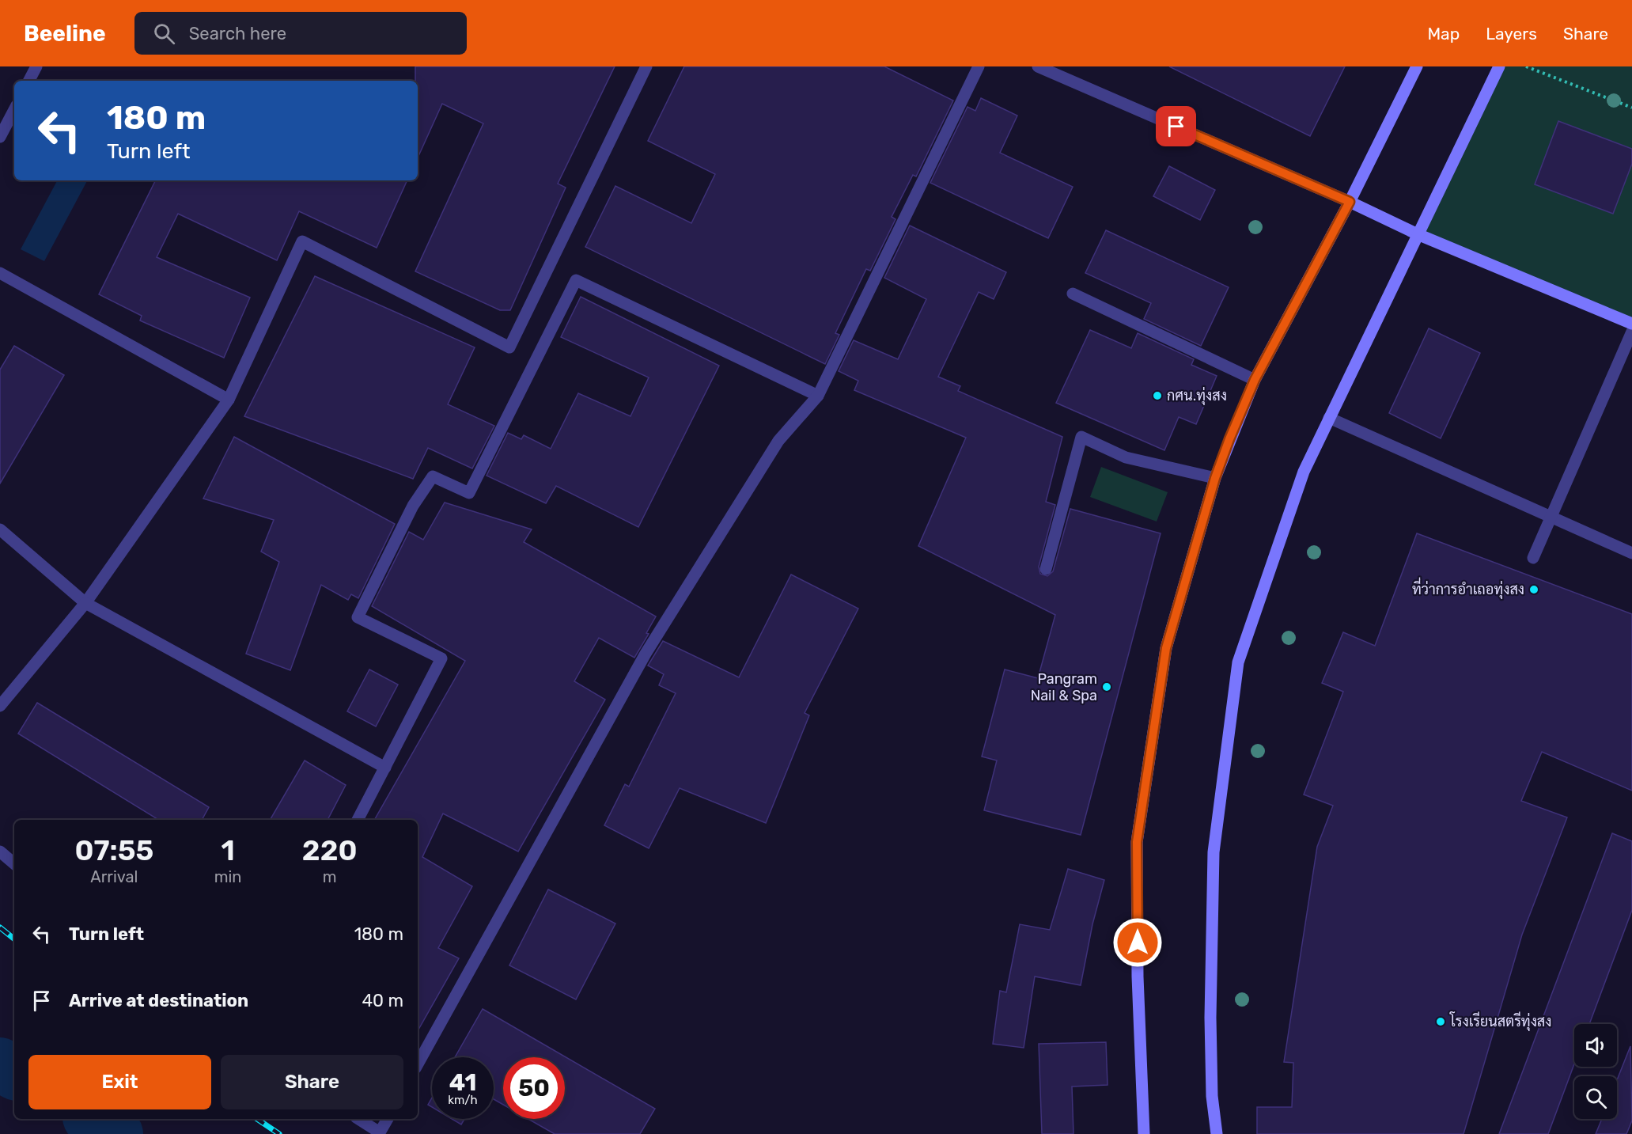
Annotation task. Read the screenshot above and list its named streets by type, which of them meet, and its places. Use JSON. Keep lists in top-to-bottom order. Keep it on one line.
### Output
{"places":["กศน.ทุ่งสง","ที่ว่าการอำเถอทุ่งสง","Pangram Nail & Spa","โรงเรียนสตรีทุ่งสง"],"page":{"header":"Beeline","search":"Search here","nav":["Map","Layers","Share"],"turn":["180 m","Turn left"],"eta":["07:55","Arrival","1","min","220","m"],"list":[{"name":"Turn left","value":"180 m"},{"name":"Arrive at destination","value":"40 m"}],"buttons":["Exit","Share"],"speed":"41 km/h","limit":"50"}}
